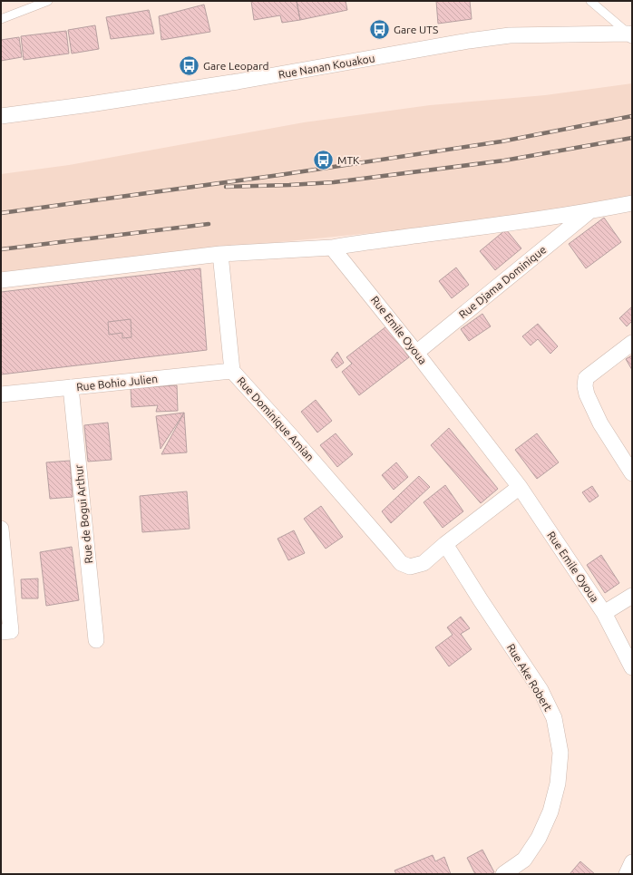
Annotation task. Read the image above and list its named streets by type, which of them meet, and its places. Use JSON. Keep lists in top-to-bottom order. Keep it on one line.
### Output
{"streets":{"street":["Rue Nanan Kouakou","Rue Djama Dominique","Rue Emile Oyoua","Rue Bohio Julien","Rue Dominique Amian","Rue de Bogui Arthur","Rue Ake Robert"]},"crossings":[["Rue Djama Dominique","Rue Emile Oyoua"],["Rue Emile Oyoua","Rue Dominique Amian"],["Rue Bohio Julien","Rue Dominique Amian"],["Rue Bohio Julien","Rue de Bogui Arthur"],["Rue Dominique Amian","Rue Ake Robert"]],"places":{"bus stop":["Gare UTS","Gare Leopard","MTK"]}}
